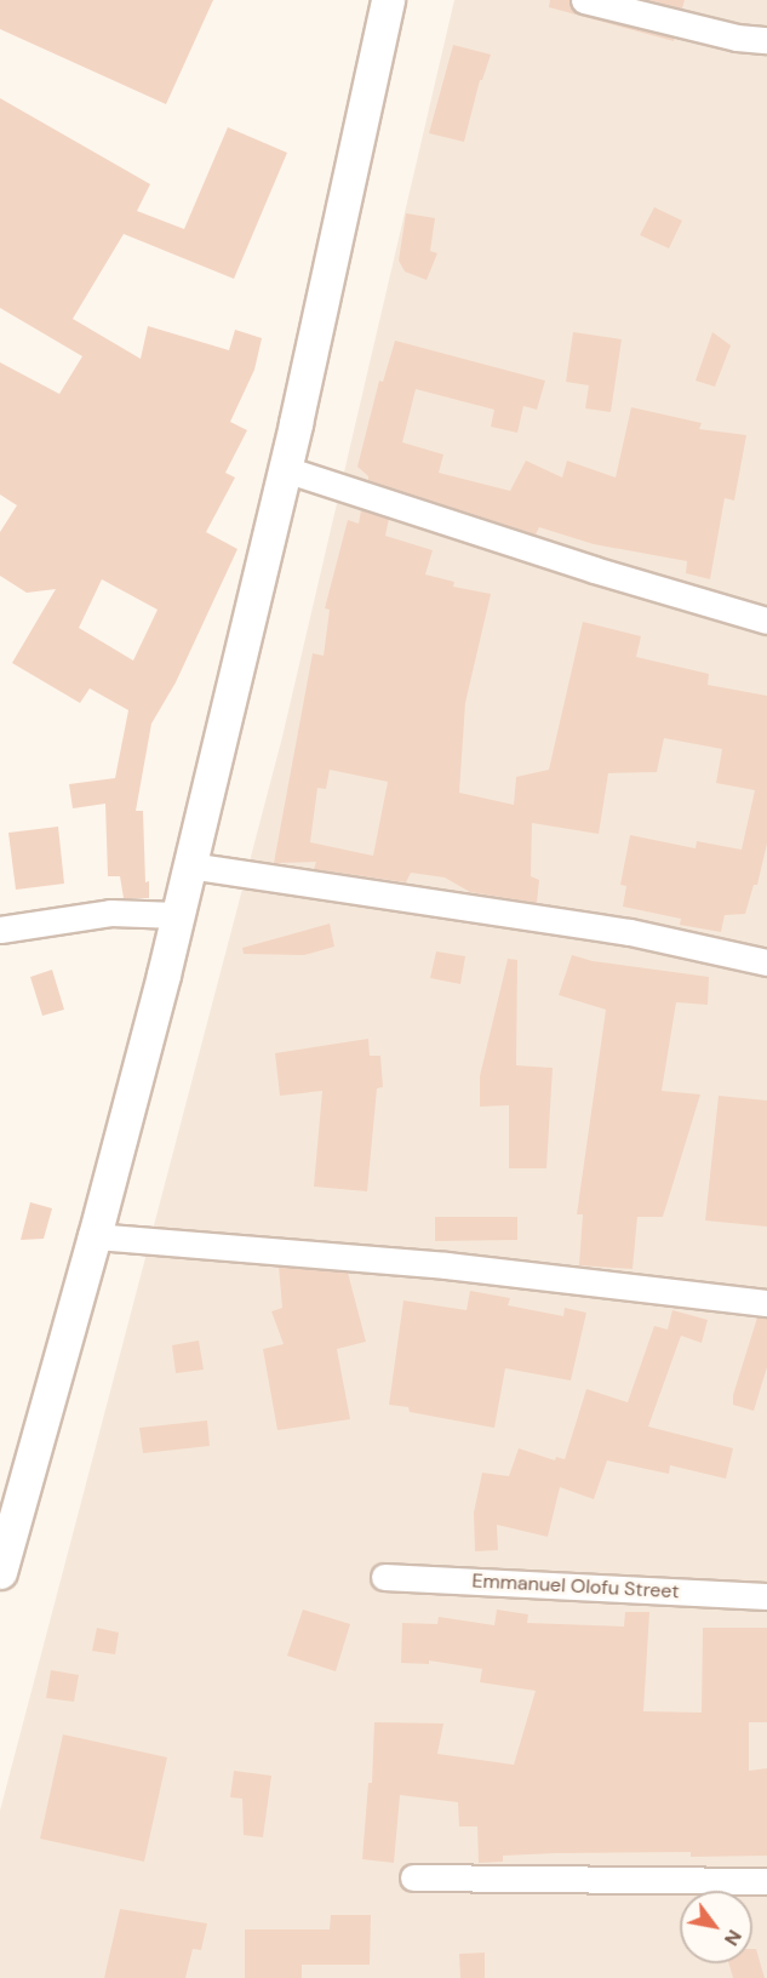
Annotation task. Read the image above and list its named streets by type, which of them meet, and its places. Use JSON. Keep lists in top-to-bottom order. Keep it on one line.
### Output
{"streets":{"street":["Emmanuel Olofu Street"]},"north":"bottom right"}
